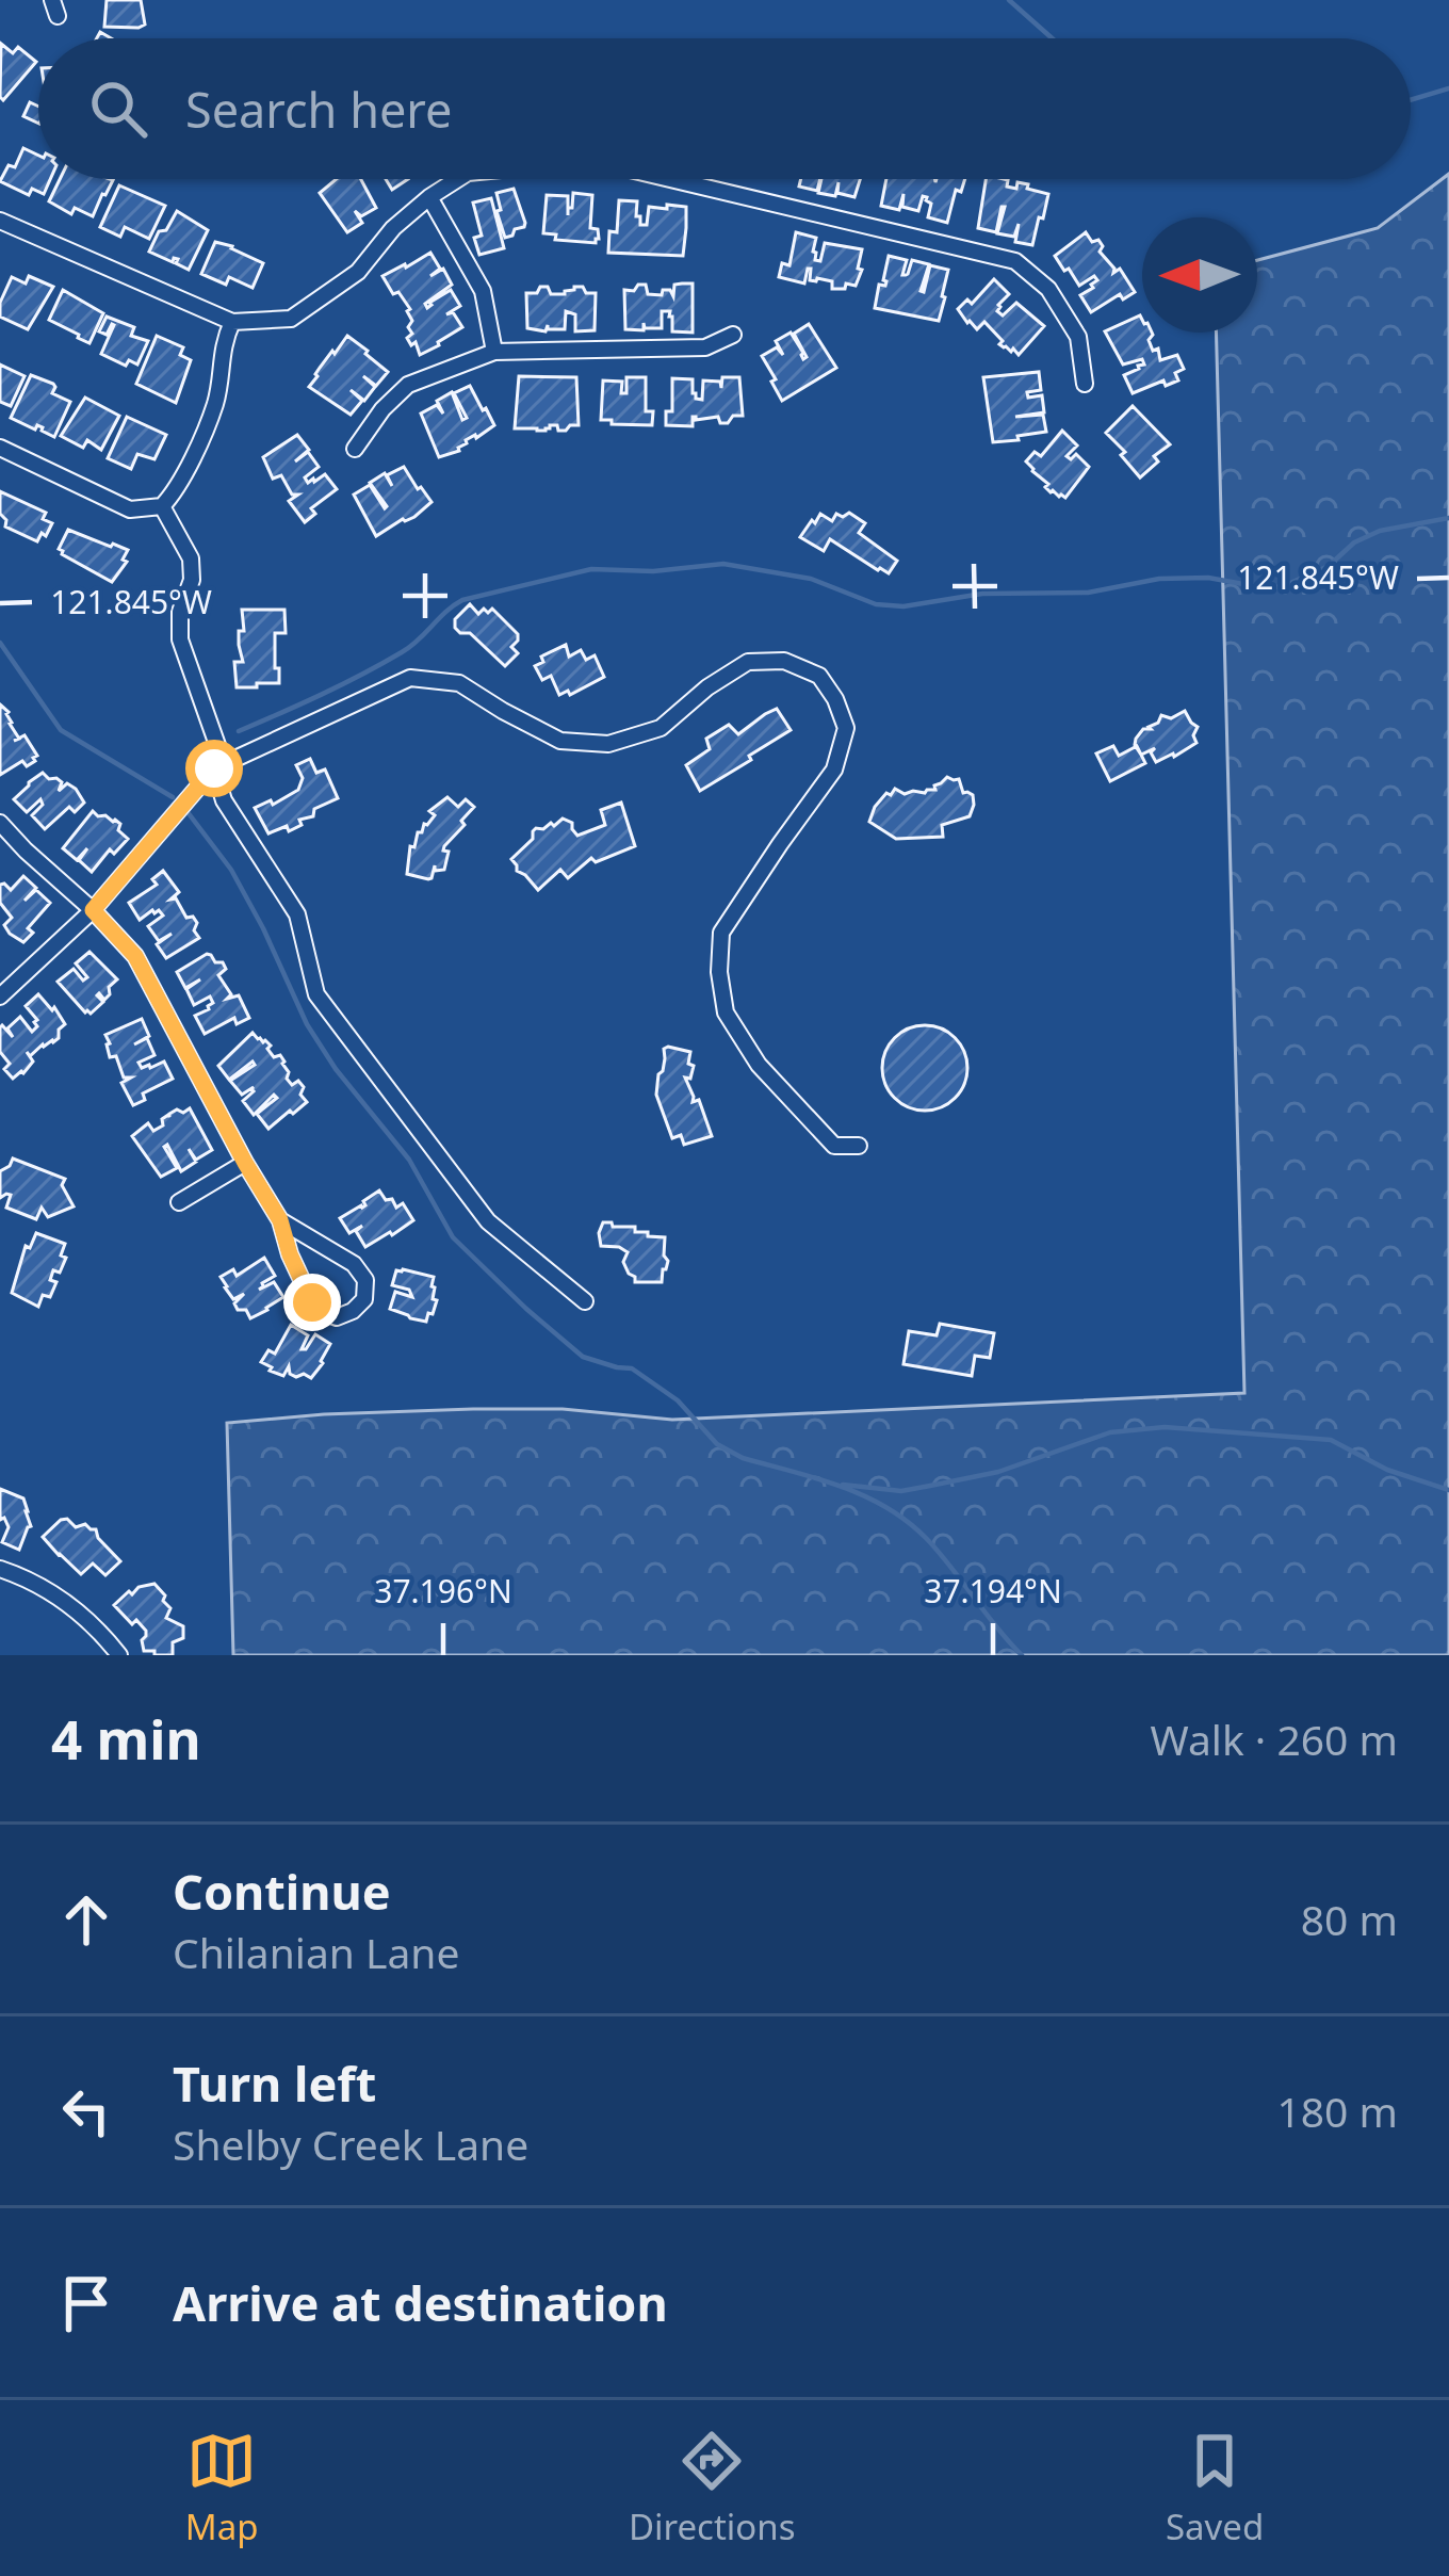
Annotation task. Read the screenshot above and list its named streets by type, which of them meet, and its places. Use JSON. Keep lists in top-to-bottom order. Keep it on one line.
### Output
{"north":"left","page":{"search":"Search here","heading":["4 min","Walk · 260 m"],"list":[["Continue","Chilanian Lane","80 m"],["Turn left","Shelby Creek Lane","180 m"],"Arrive at destination"],"nav":["Map","Directions","Saved"]},"coordinates":["121.845°W","37.196°N","37.194°N"]}
